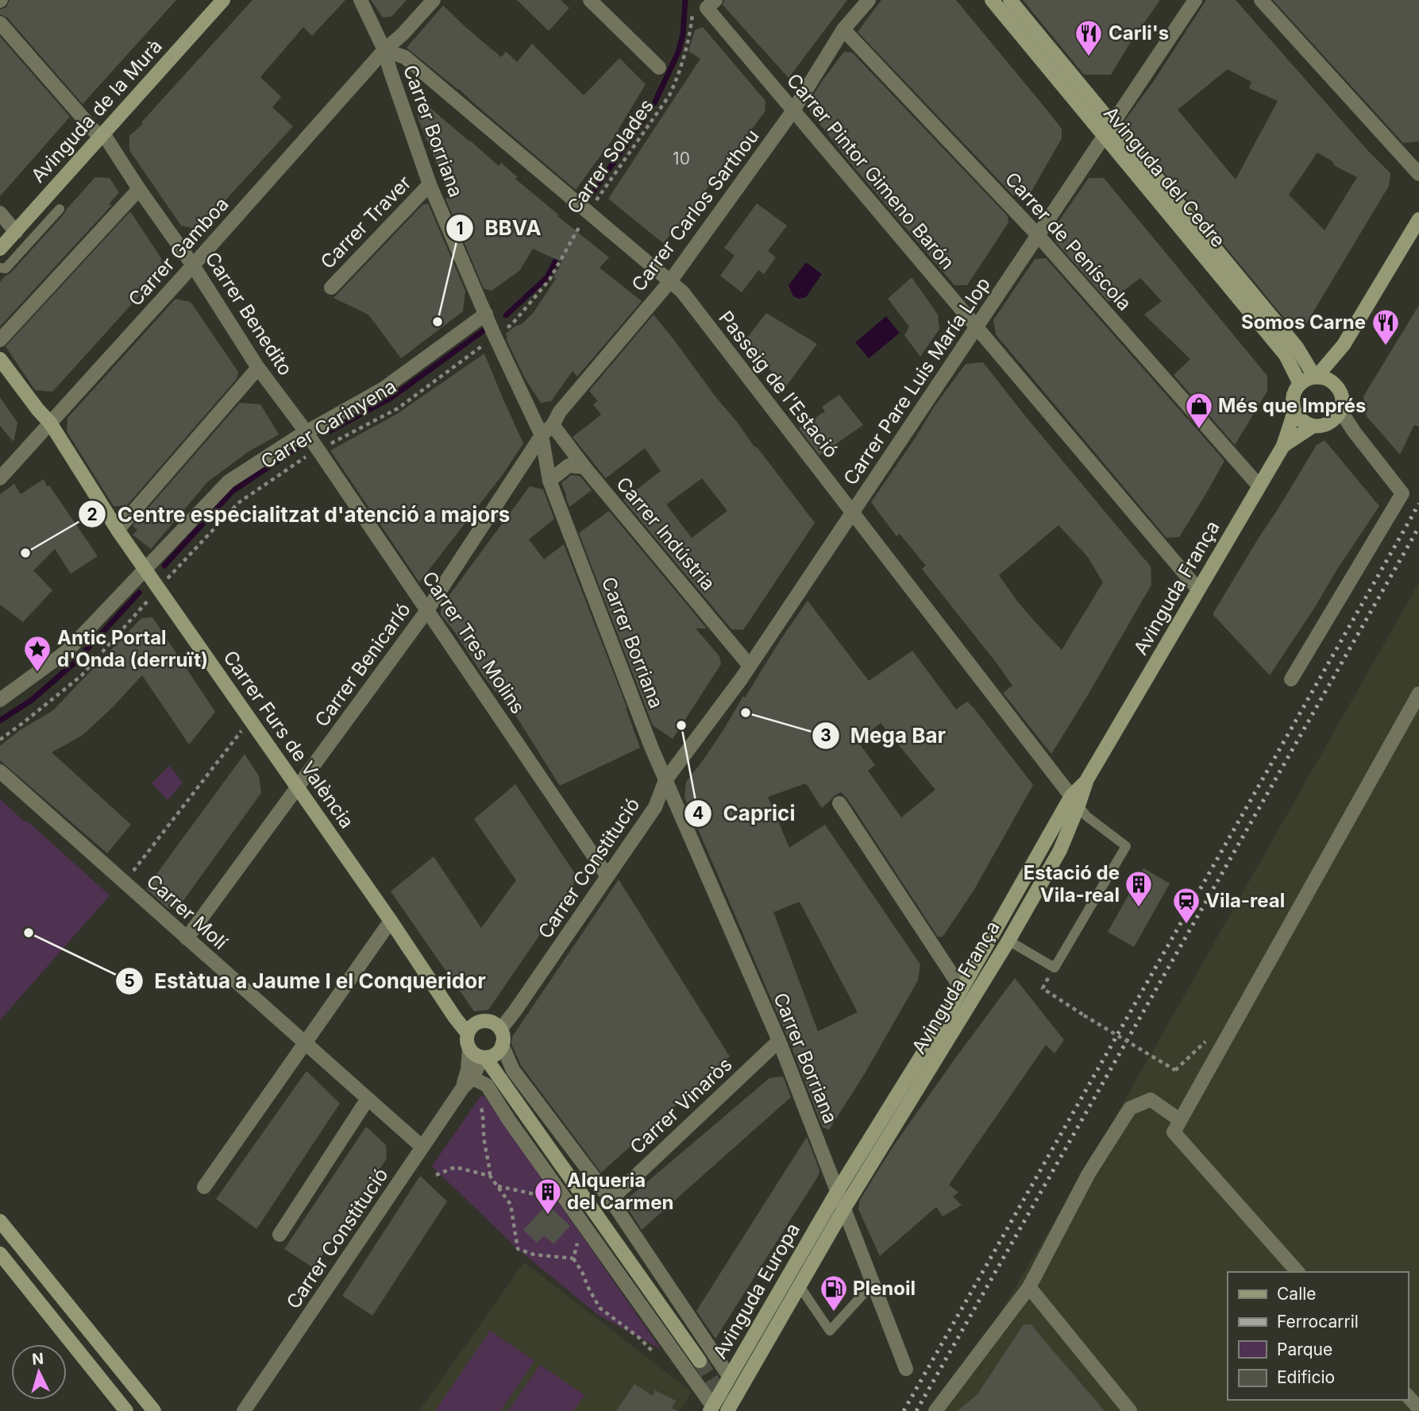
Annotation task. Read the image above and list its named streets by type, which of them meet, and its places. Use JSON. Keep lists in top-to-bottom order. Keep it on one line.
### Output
{"streets":{"street":["Avinguda de la Murà","Carrer Borriana","Carrer Pintor Gimeno Barón","Avinguda del Cedre","Carrer Carlos Sarthou","Carrer Traver","Carrer de Peníscola","Carrer Gamboa","Carrer Benedito","Carrer Pare Luis María Llop","Passeig de l'Estació","Carrer Carinyena","Carrer Indústria","Avinguda França","Carrer Tres Molins","Carrer Benicarló","Carrer Furs de València","Carrer Constitució","Carrer Molí","Carrer Vinaròs","Avinguda Europa"],"path":["Carrer Solades"]},"crossings":[["Avinguda de la Murà","Carrer Benedito"],["Carrer Borriana","Carrer Solades"],["Carrer Borriana","Carrer Carlos Sarthou"],["Carrer Borriana","Carrer Traver"],["Carrer Borriana","Carrer Gamboa"],["Carrer Borriana","Carrer Pare Luis María Llop"],["Carrer Borriana","Passeig de l'Estació"],["Carrer Borriana","Carrer Carinyena"],["Carrer Borriana","Avinguda França"],["Carrer Borriana","Carrer Benicarló"],["Carrer Borriana","Carrer Constitució"],["Carrer Borriana","Carrer Vinaròs"],["Carrer Borriana","Avinguda Europa"],["Carrer Solades","Carrer Pintor Gimeno Barón"],["Carrer Solades","Passeig de l'Estació"],["Carrer Solades","Carrer Carinyena"],["Carrer Pintor Gimeno Barón","Carrer Carlos Sarthou"],["Carrer Pintor Gimeno Barón","Carrer Pare Luis María Llop"],["Carrer Pintor Gimeno Barón","Avinguda França"],["Avinguda del Cedre","Carrer Pare Luis María Llop"],["Avinguda del Cedre","Avinguda França"],["Carrer Carlos Sarthou","Carrer de Peníscola"],["Carrer Carlos Sarthou","Passeig de l'Estació"],["Carrer Carlos Sarthou","Carrer Indústria"],["Carrer Carlos Sarthou","Carrer Benicarló"],["Carrer de Peníscola","Carrer Pare Luis María Llop"],["Carrer de Peníscola","Avinguda França"],["Carrer Gamboa","Carrer Benedito"],["Carrer Gamboa","Passeig de l'Estació"],["Carrer Gamboa","Carrer Furs de València"],["Carrer Benedito","Carrer Carinyena"],["Carrer Benedito","Carrer Tres Molins"],["Carrer Pare Luis María Llop","Passeig de l'Estació"],["Carrer Pare Luis María Llop","Carrer Indústria"],["Carrer Pare Luis María Llop","Carrer Constitució"],["Passeig de l'Estació","Avinguda França"],["Carrer Carinyena","Carrer Tres Molins"],["Carrer Carinyena","Carrer Furs de València"],["Avinguda França","Avinguda Europa"],["Carrer Tres Molins","Carrer Benicarló"],["Carrer Tres Molins","Carrer Constitució"],["Carrer Benicarló","Carrer Furs de València"],["Carrer Benicarló","Carrer Molí"],["Carrer Furs de València","Carrer Constitució"],["Carrer Constitució","Carrer Molí"]],"places":{"restaurant":["Carli's","Somos Carne"],"other":["BBVA","Centre especialitzat d'atenció a majors","Mega Bar","Caprici","Estàtua a Jaume I el Conqueridor"],"shop":["Més que Imprés"],"place":["Antic Portal d'Onda (derruït)"],"building":["Estació de Vila-real","Alqueria del Carmen"],"station":["Vila-real"],"fuel station":["Plenoil"]},"house_numbers":["10"],"legend":["Calle","Ferrocarril","Parque","Edificio"],"north":"top"}
